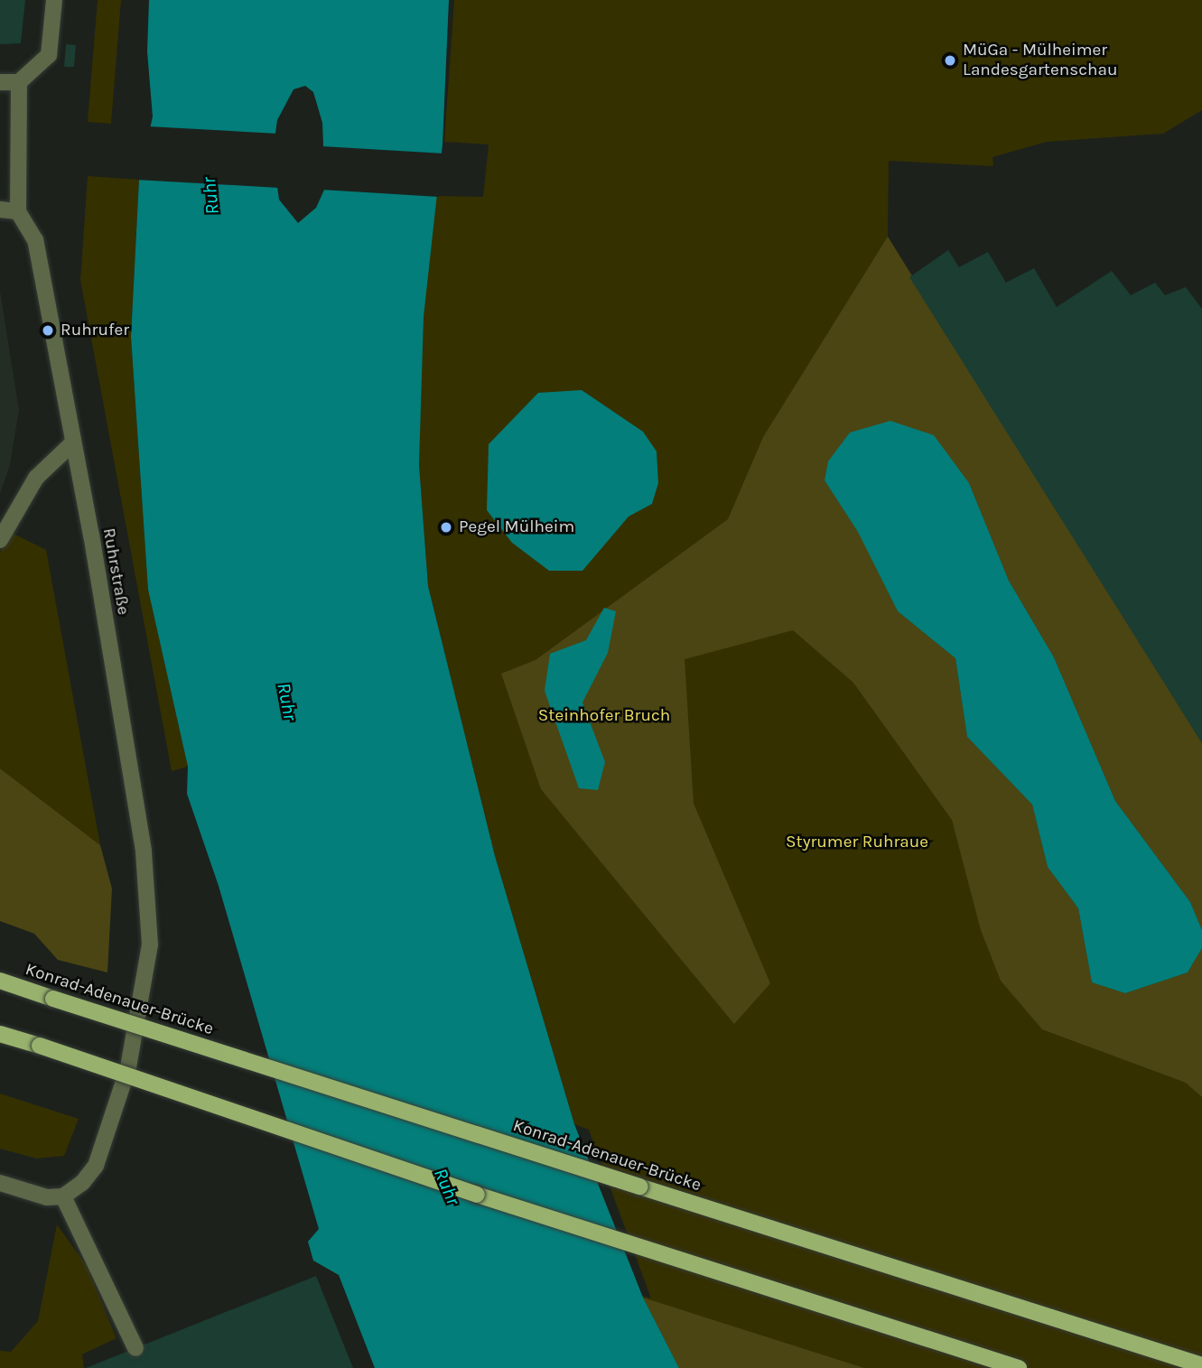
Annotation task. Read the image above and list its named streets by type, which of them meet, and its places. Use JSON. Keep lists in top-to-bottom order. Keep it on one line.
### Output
{"streets":{"main road":["Konrad-Adenauer-Brücke"],"street":["Ruhrstraße"]},"water":["Ruhr"],"parks":["Steinhofer Bruch","Styrumer Ruhraue"],"places":["MüGa - Mülheimer Landesgartenschau","Ruhrufer","Pegel Mülheim"]}
